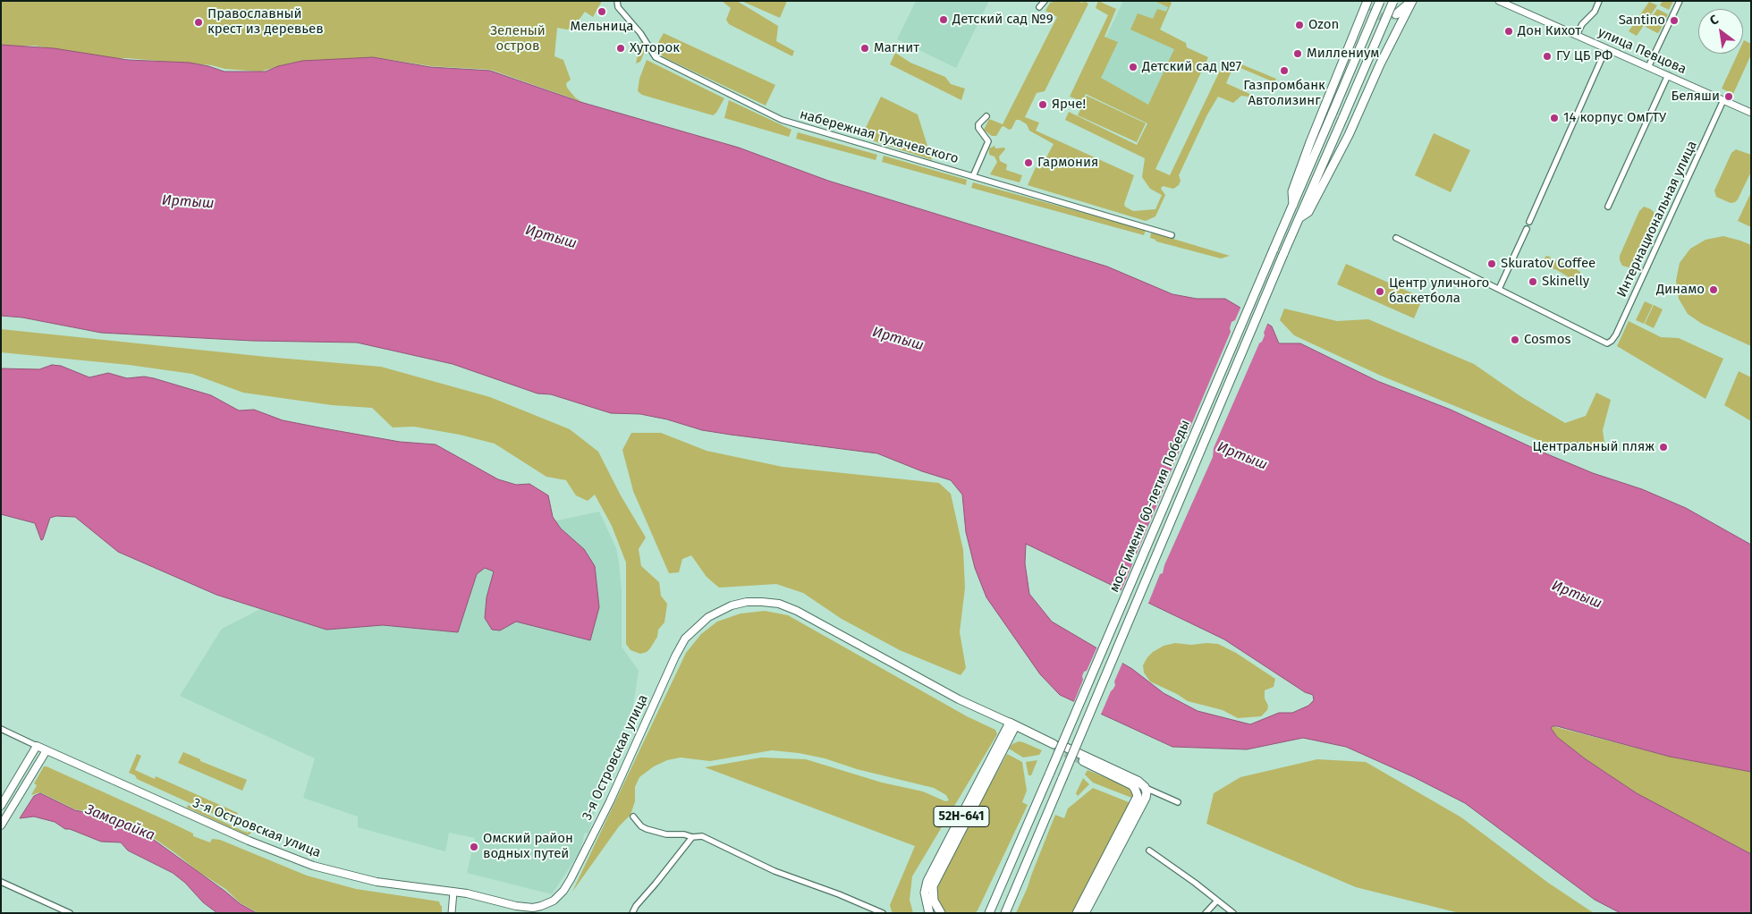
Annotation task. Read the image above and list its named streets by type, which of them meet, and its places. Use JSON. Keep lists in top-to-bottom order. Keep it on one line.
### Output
{"streets":{"main road":["мост имени 60-летия Победы","3-я Островская улица","52Н-641"],"street":["улица Певцова","набережная Тухачевского","Интернациональная улица"]},"crossings":[["улица Певцова","Интернациональная улица"],["3-я Островская улица","52Н-641"]],"water":["Иртыш","Замарайка"],"parks":["Зеленый остров"],"places":["Мельница","Детский сад №9","Santino","Православный крест из деревьев","Ozon","Дон Кихот","Хуторок","Магнит","Миллениум","ГУ ЦБ РФ","Детский сад №7","Газпромбанк Автолизинг","Беляши","Ярче!","14 корпус ОмГТУ","Гармония","Skuratov Coffee","Skinelly","Динамо","Центр уличного баскетбола","Cosmos","Центральный пляж","Омский район водных путей"],"north":"top left"}
